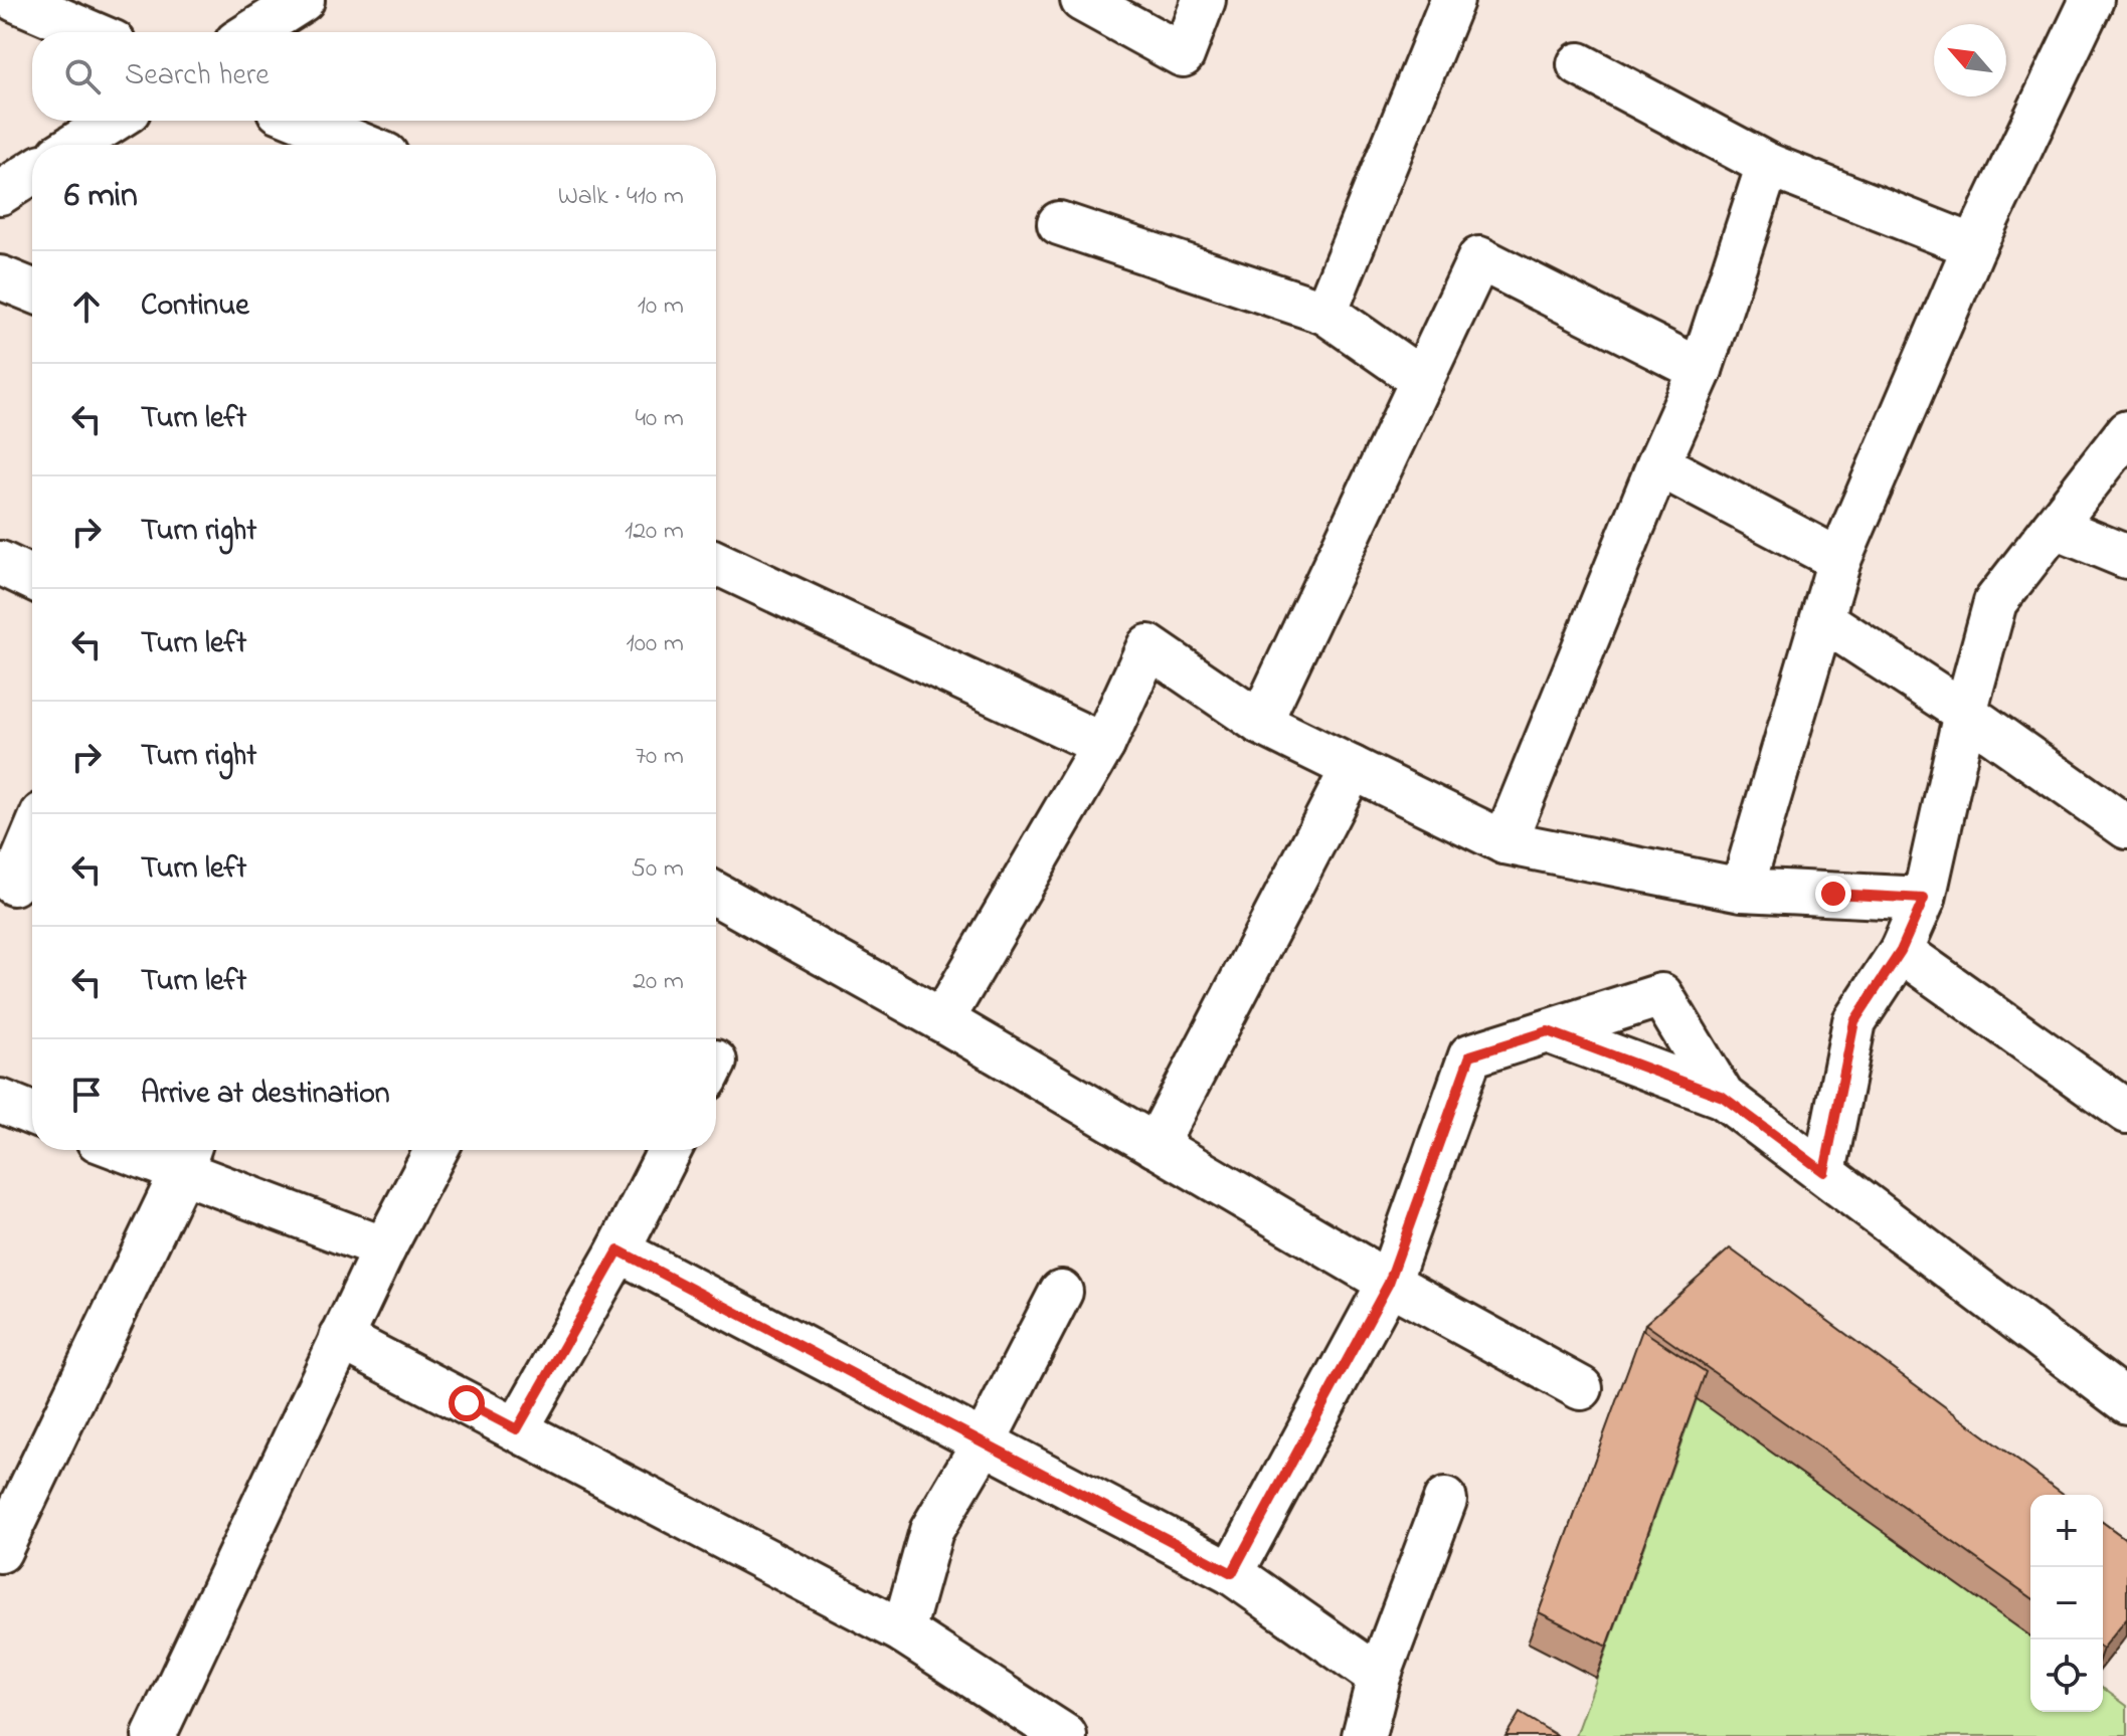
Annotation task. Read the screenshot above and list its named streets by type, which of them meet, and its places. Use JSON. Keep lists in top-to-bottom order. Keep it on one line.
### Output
{"north":"top left","page":{"search":"Search here","heading":["6 min","Walk · 410 m"],"list":[["Continue","10 m"],["Turn left","40 m"],["Turn right","120 m"],["Turn left","100 m"],["Turn right","70 m"],["Turn left","50 m"],["Turn left","20 m"],"Arrive at destination"],"map_buttons":["+","−"]}}
